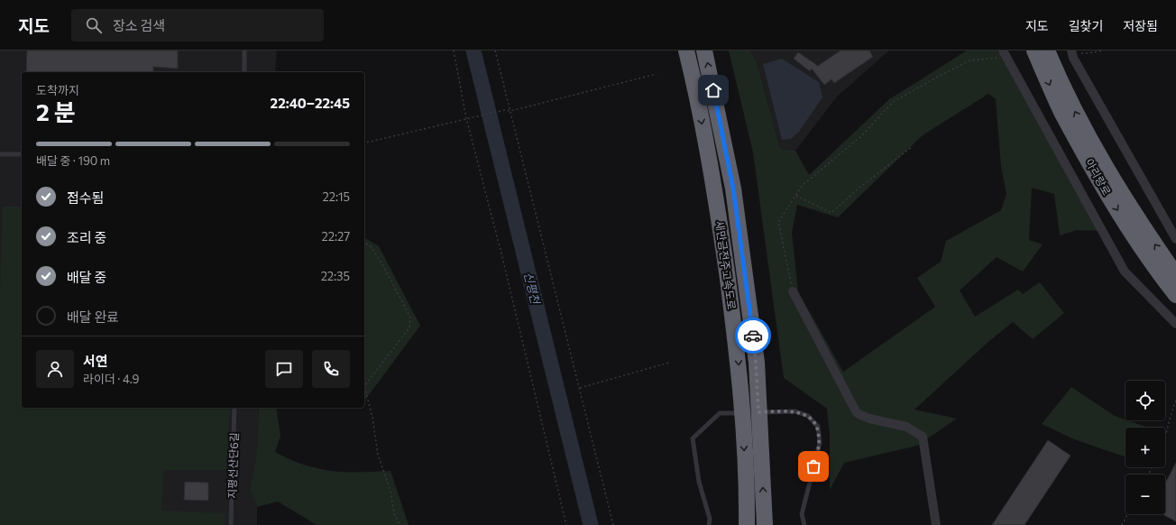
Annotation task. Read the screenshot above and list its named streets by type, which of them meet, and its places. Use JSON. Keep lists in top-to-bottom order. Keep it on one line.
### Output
{"streets":{"highway":["아리랑로","새만금전주고속도로"],"lane":["지평선산단6길"]},"water":["신평천"],"page":{"header":"지도","search":"장소 검색","nav":["지도","길찾기","저장됨"],"heading":["2 분","도착까지","22:40–22:45"],"panel":["서연","라이더 · 4.9"],"bar":"배달 중 · 190 m","list":[["접수됨","22:15"],["조리 중","22:27"],["배달 중","22:35"],"배달 완료"],"map_buttons":["+","−"]}}
